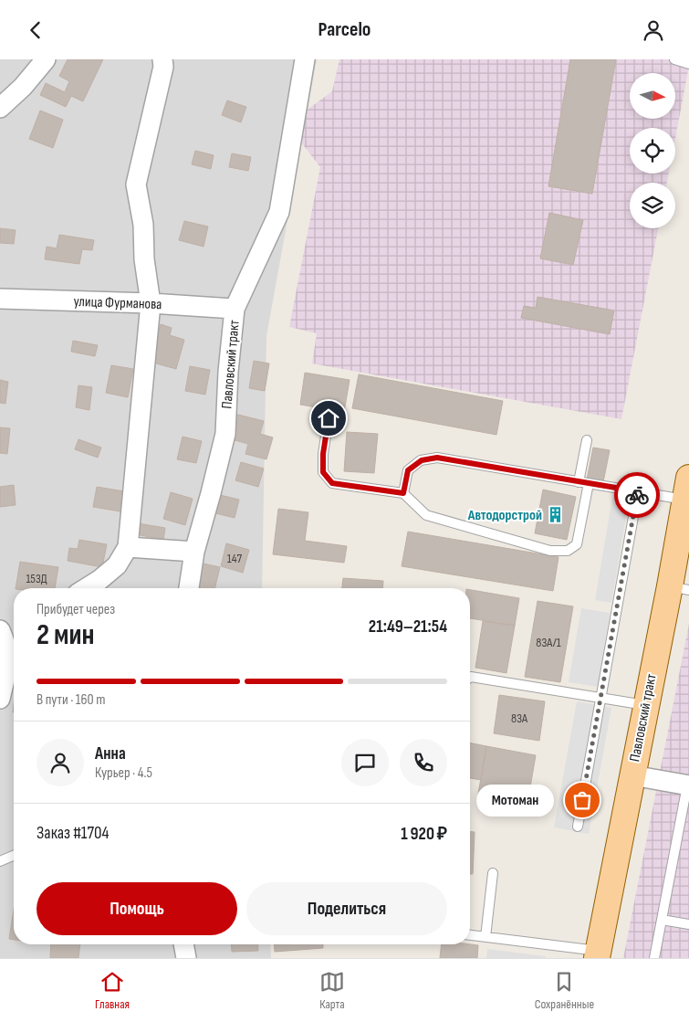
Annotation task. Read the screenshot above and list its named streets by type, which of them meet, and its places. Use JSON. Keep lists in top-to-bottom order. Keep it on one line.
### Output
{"streets":{"main road":["Павловский тракт"],"street":["улица Фурманова"]},"crossings":[["улица Фурманова","Павловский тракт"]],"places":{"building":["Автодорстрой"],"other":["Мотоман"]},"house_numbers":["147","153Д","83А/1","83А"],"north":"right","page":{"header":"Parcelo","heading":["2 мин","Прибудет через","21:49–21:54"],"panel":["Анна","Курьер · 4.5","Заказ #1704","1 920 ₽"],"bar":"В пути · 160 m","bubble":"Мотоман","buttons":["Помощь","Поделиться"],"tabs":["Главная","Карта","Сохранённые"]}}
